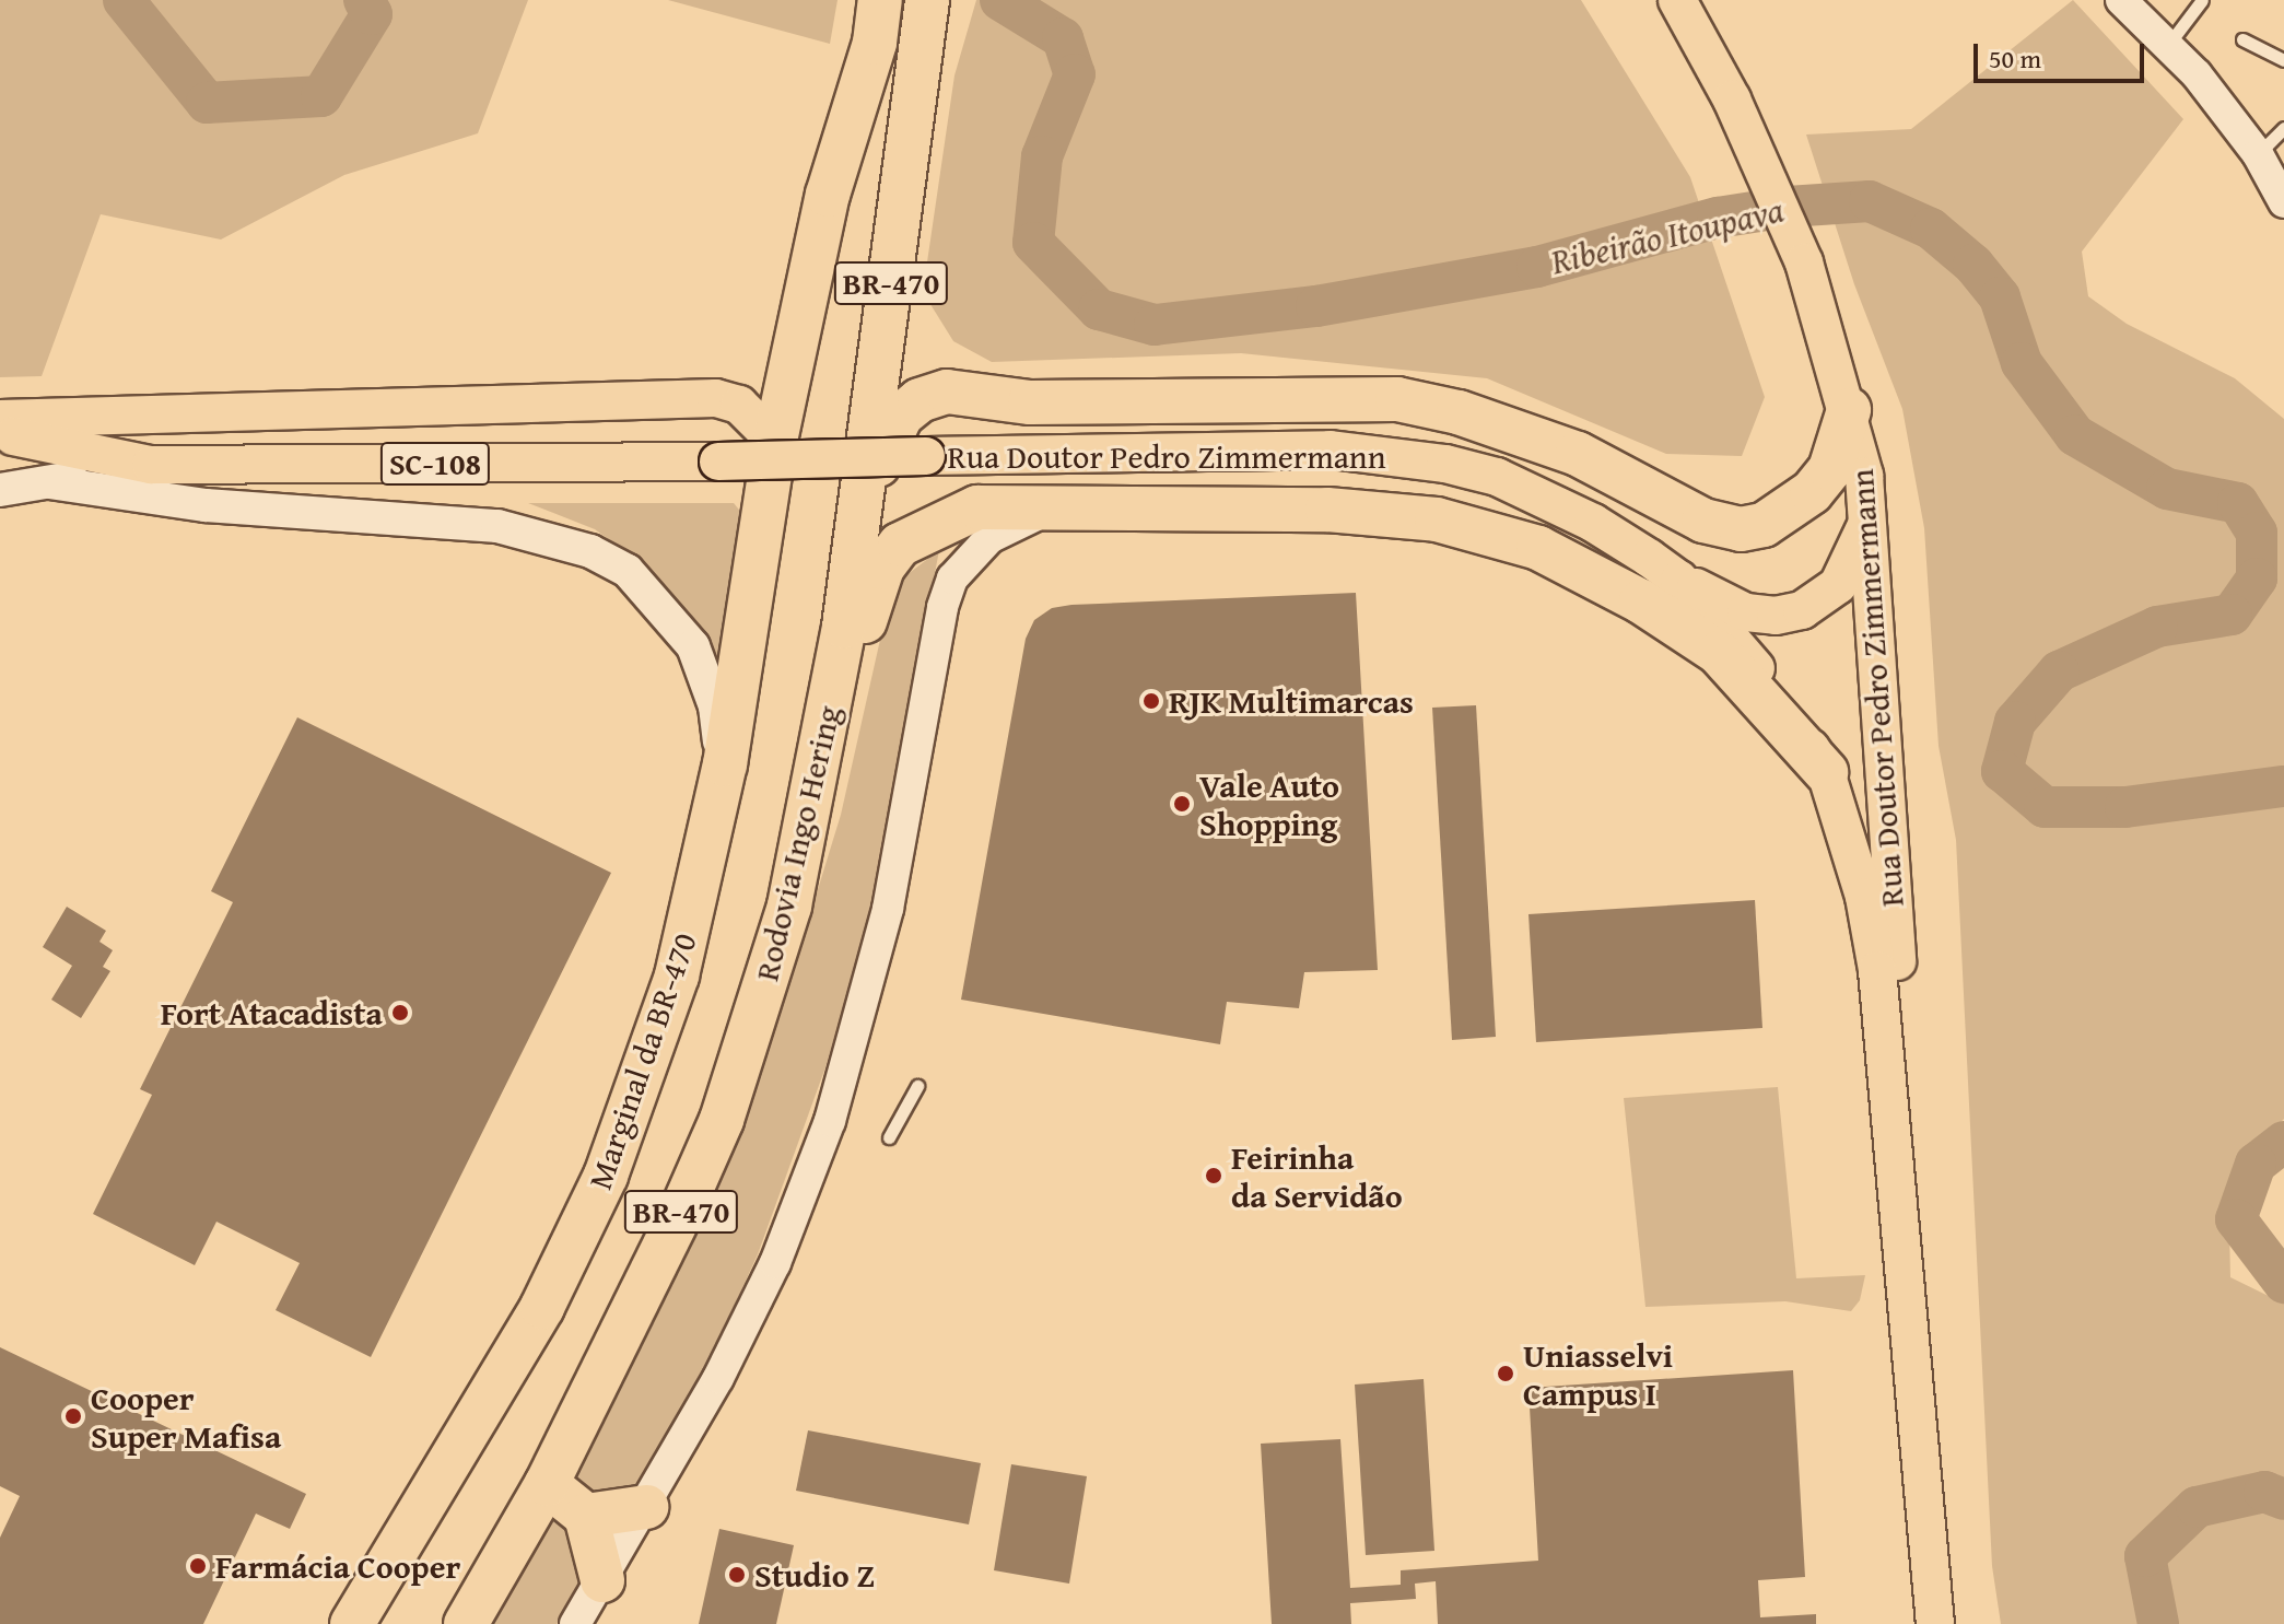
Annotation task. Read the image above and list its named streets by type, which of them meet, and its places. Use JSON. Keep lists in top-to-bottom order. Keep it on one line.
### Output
{"streets":{"highway":["BR-470","Rodovia Ingo Hering","Marginal da BR-470"],"main road":["Rua Doutor Pedro Zimmermann","SC-108"]},"water":["Ribeirão Itoupava"],"places":["RJK Multimarcas","Vale Auto Shopping","Fort Atacadista","Feirinha da Servidão","Uniasselvi Campus I","Cooper Super Mafisa","Farmácia Cooper","Studio Z"],"scale_bar":"50 m"}
